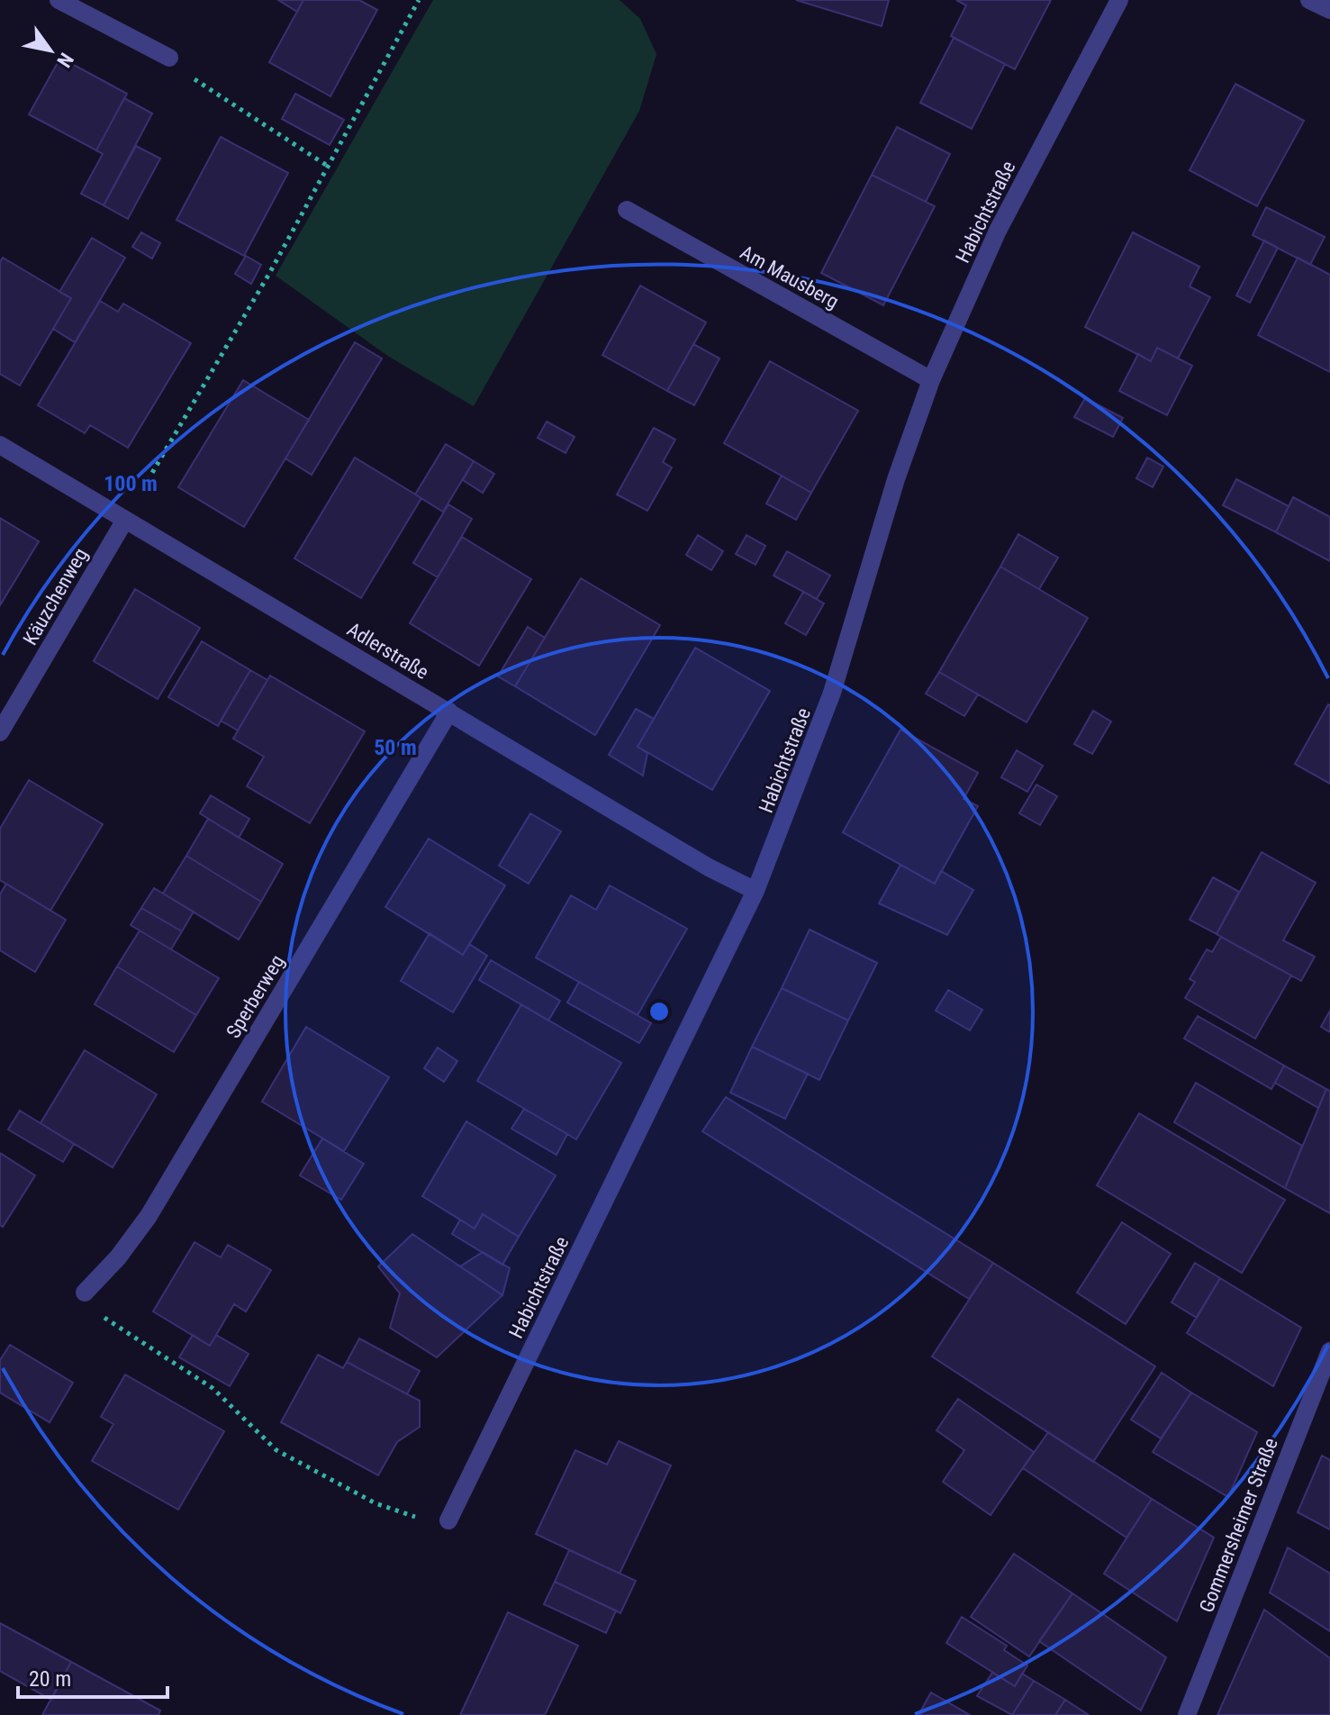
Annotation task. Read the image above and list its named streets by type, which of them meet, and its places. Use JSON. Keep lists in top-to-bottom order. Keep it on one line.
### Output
{"streets":{"street":["Habichtstraße","Am Mausberg","Käuzchenweg","Adlerstraße","Sperberweg","Gommersheimer Straße"]},"crossings":[["Habichtstraße","Am Mausberg"],["Habichtstraße","Adlerstraße"],["Käuzchenweg","Adlerstraße"],["Adlerstraße","Sperberweg"]],"scale_bar":"20 m","north":"bottom right","rings":["100 m","50 m"]}
